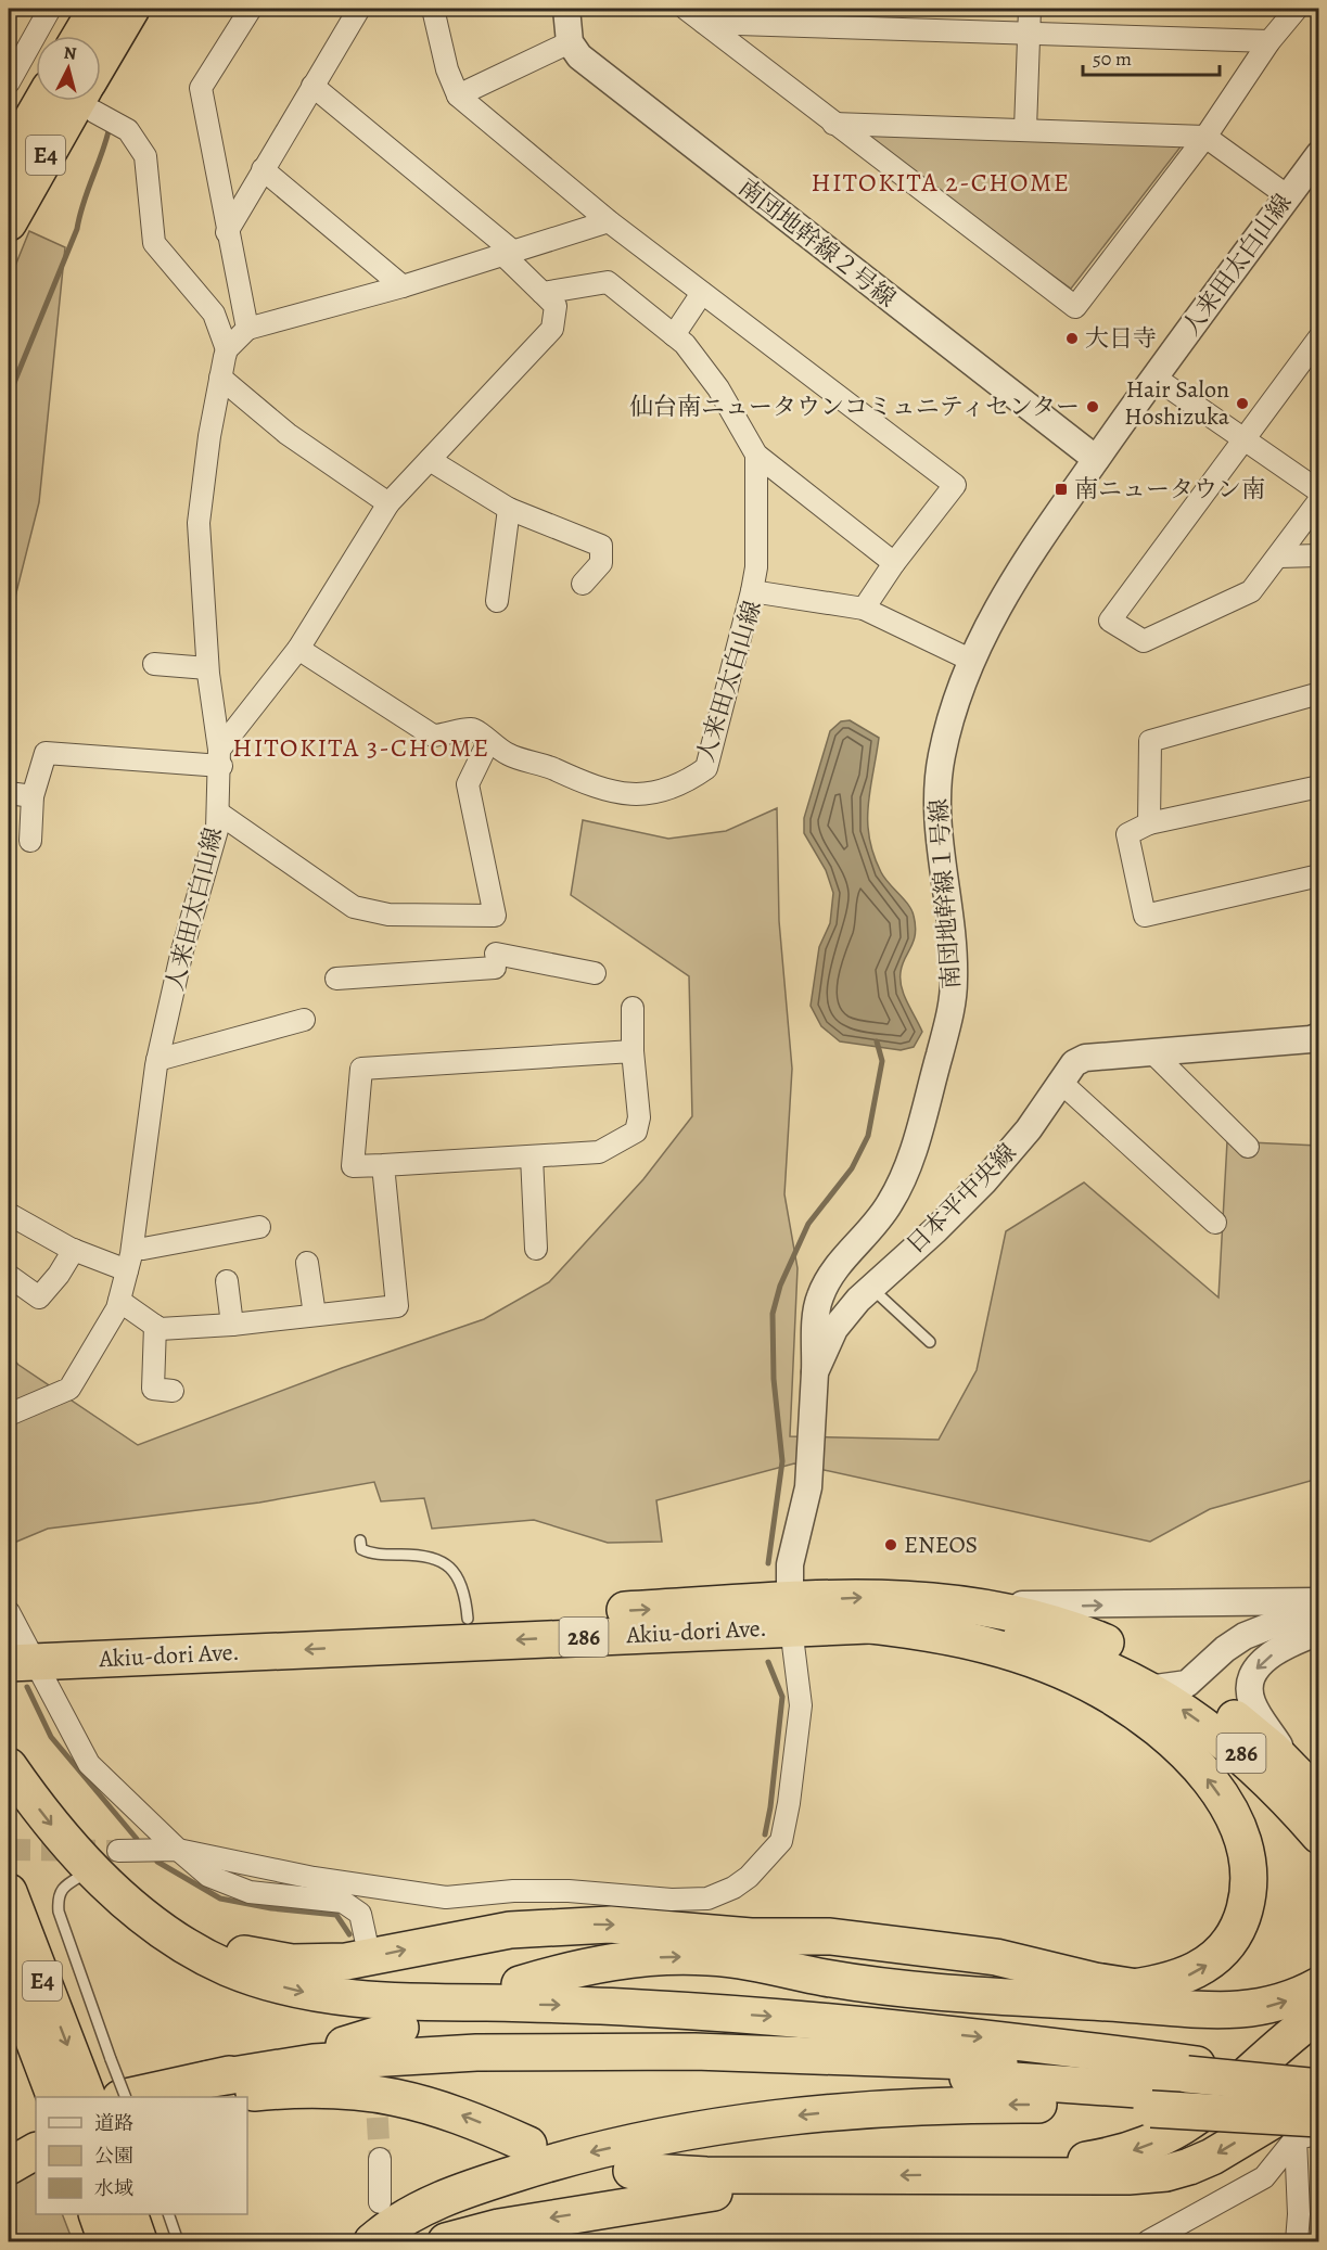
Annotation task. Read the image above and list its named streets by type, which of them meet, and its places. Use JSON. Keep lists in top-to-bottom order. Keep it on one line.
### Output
{"streets":{"highway":["E4","Akiu-dori Ave.","286"],"street":["南団地幹線２号線","人来田太白山線","南団地幹線１号線","日本平中央線"]},"crossings":[["南団地幹線２号線","人来田太白山線"],["人来田太白山線","南団地幹線１号線"],["南団地幹線１号線","日本平中央線"],["日本平中央線","Akiu-dori Ave."]],"districts":["HITOKITA 2-CHOME","HITOKITA 3-CHOME"],"places":{"other":["大日寺","Hair Salon Hoshizuka","仙台南ニュータウンコミュニティセンター","ENEOS"],"transit":["南ニュータウン南"]},"legend":["道路","公園","水域"],"scale_bar":"50 m","north":"top"}
